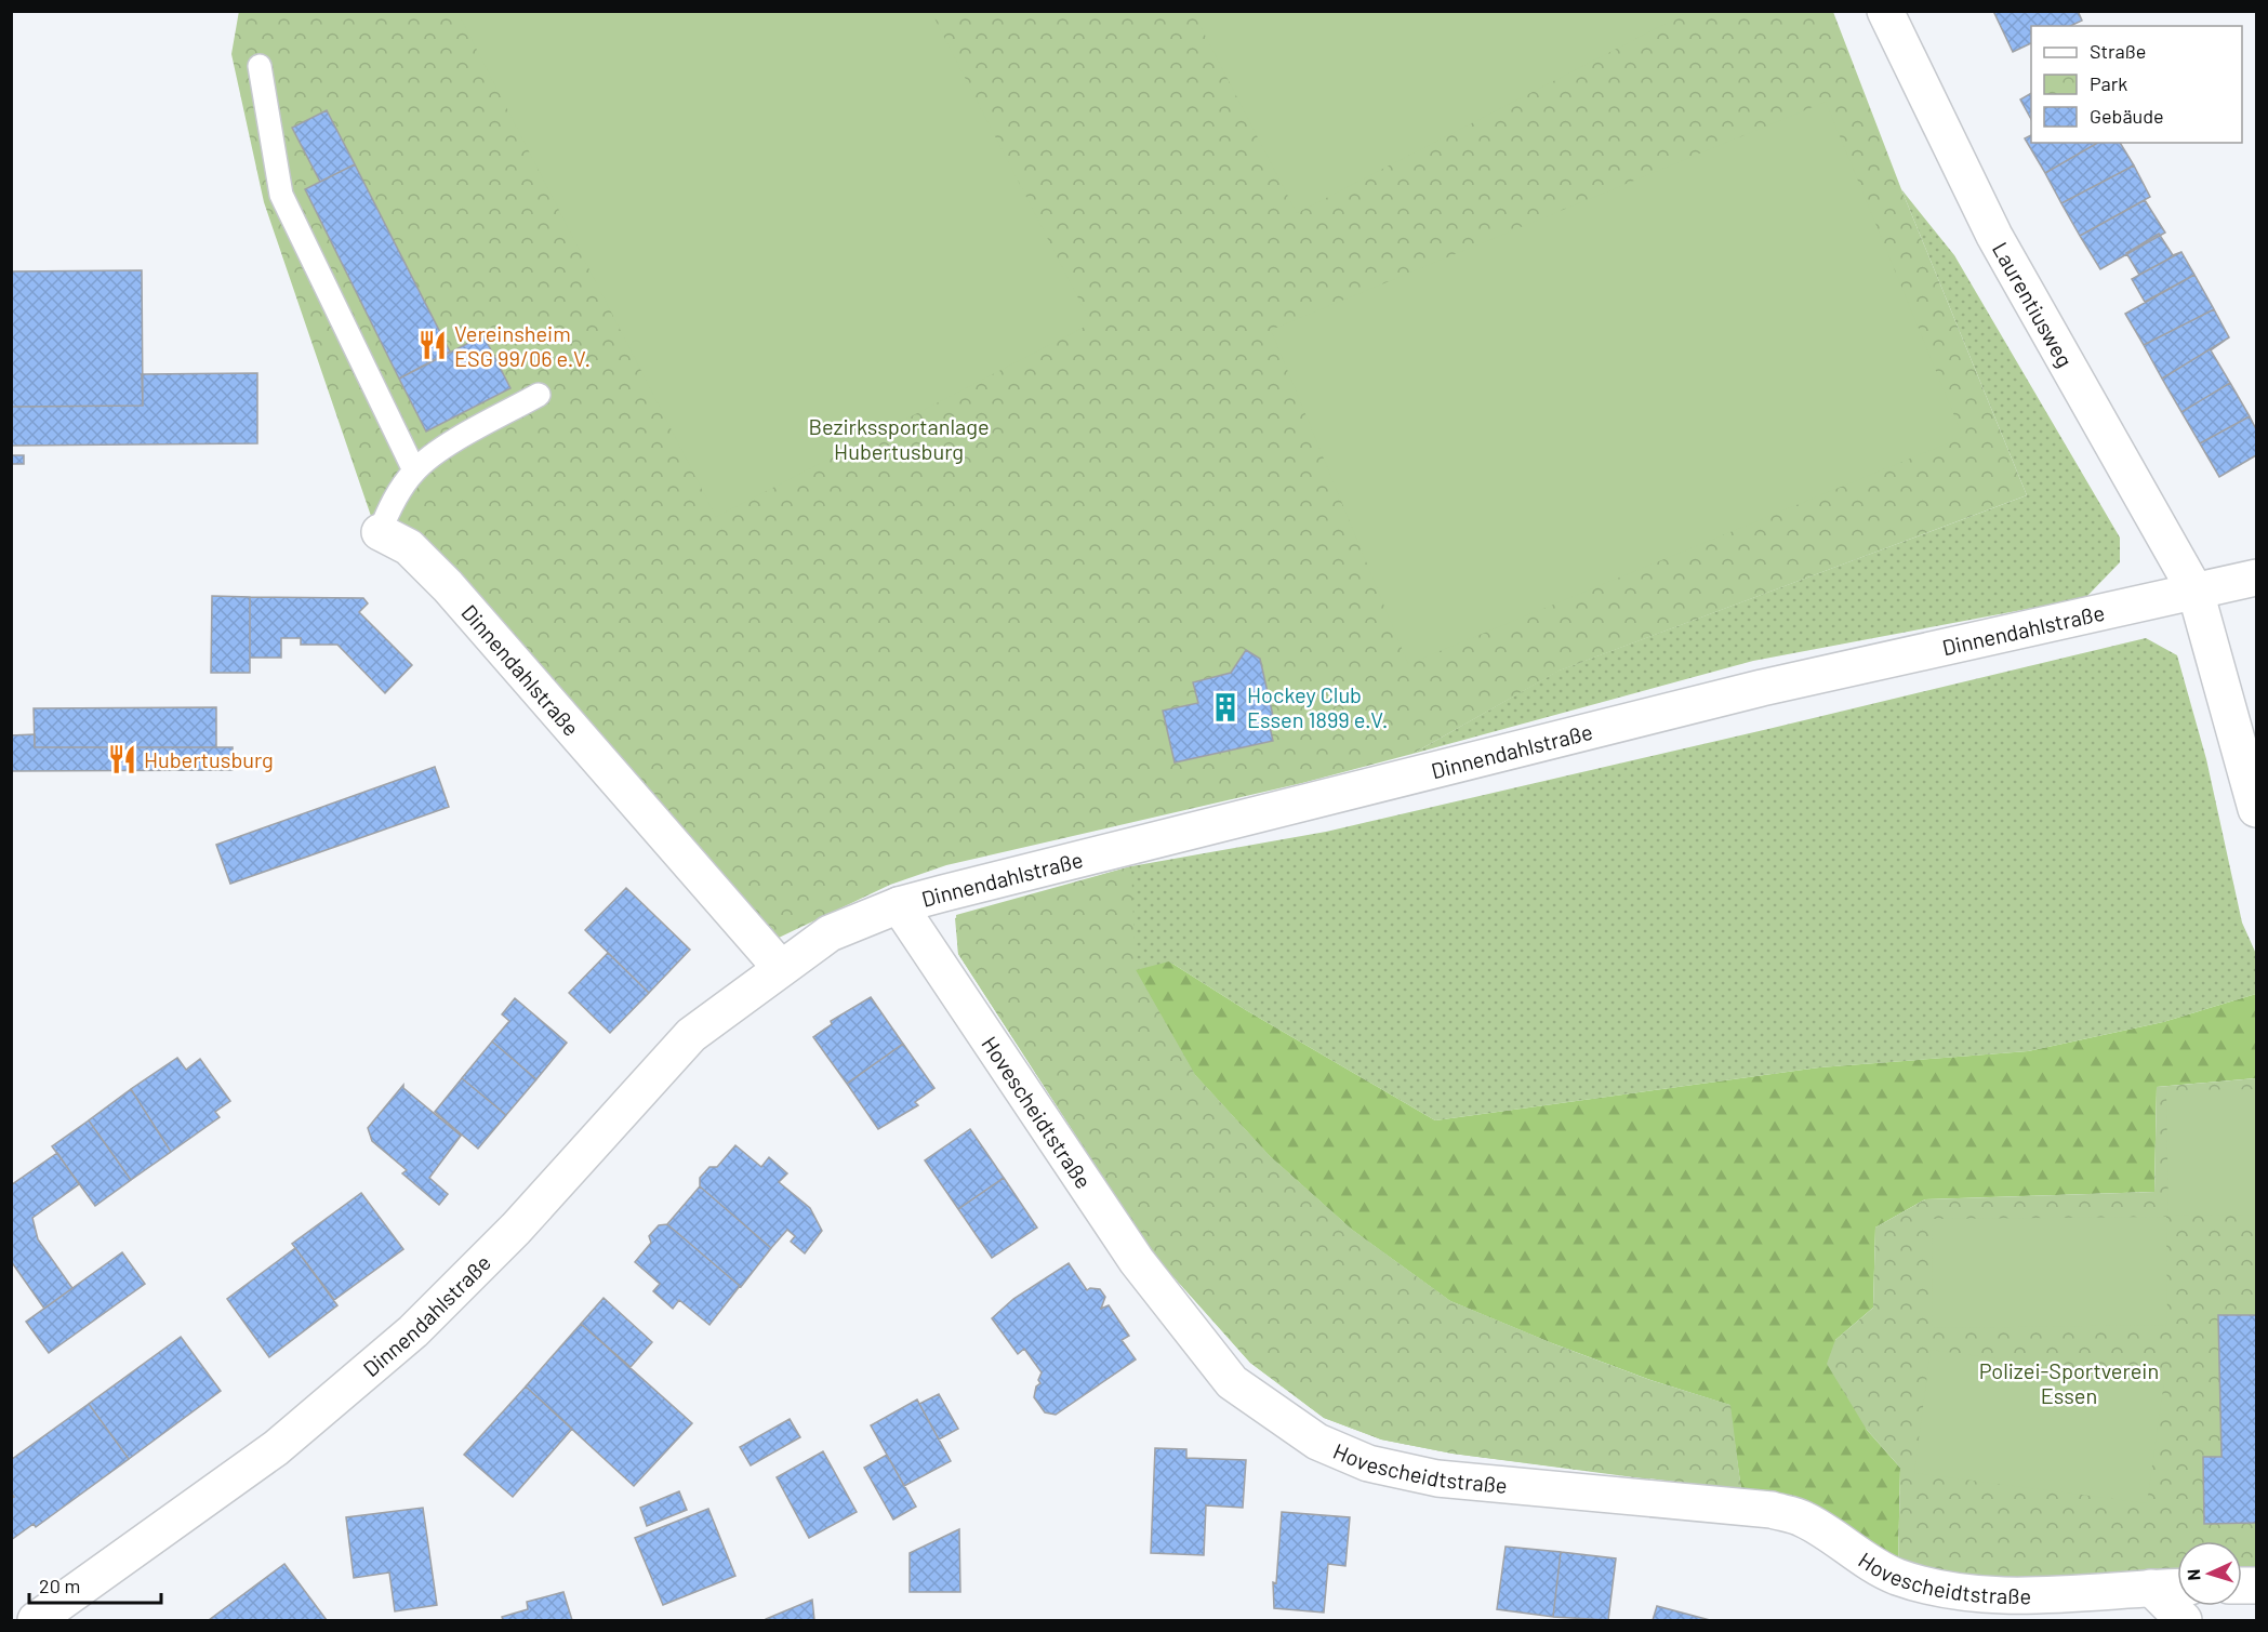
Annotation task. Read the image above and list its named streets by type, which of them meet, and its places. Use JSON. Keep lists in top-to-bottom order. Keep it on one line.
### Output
{"streets":{"street":["Laurentiusweg","Dinnendahlstraße","Hovescheidtstraße"]},"crossings":[["Laurentiusweg","Dinnendahlstraße"],["Dinnendahlstraße","Hovescheidtstraße"]],"parks":["Bezirkssportanlage Hubertusburg","Polizei-Sportverein Essen"],"places":{"restaurant":["Vereinsheim ESG 99/06 e.V.","Hubertusburg"],"building":["Hockey Club Essen 1899 e.V."]},"legend":["Straße","Park","Gebäude"],"scale_bar":"20 m","north":"left"}
